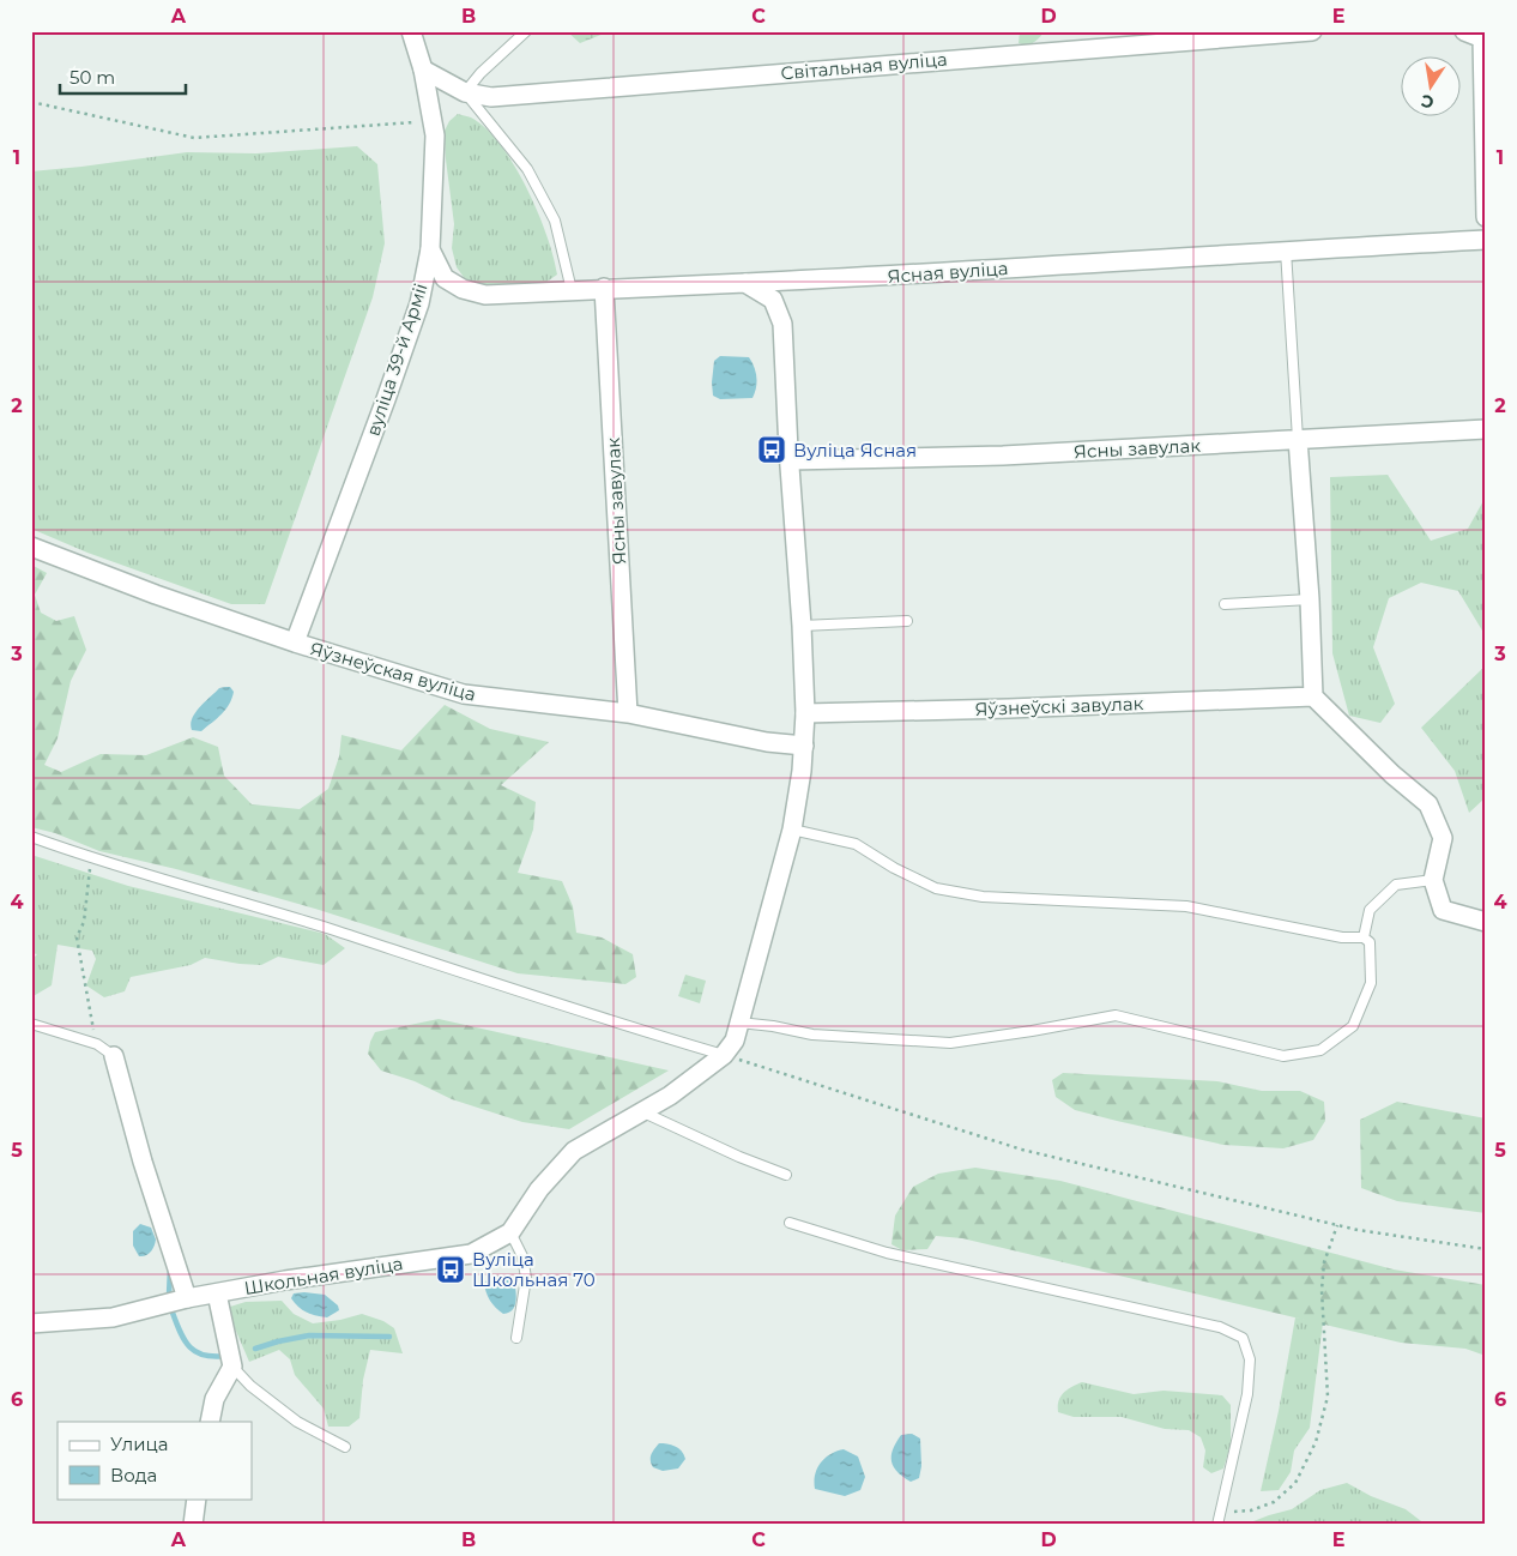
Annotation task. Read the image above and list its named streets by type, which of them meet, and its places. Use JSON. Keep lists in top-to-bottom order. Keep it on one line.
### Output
{"streets":{"street":["Світальная вуліца","Ясная вуліца","вуліца 39-й Арміі","Ясны завулак","Яўзнеўская вуліца","Яўзнеўскі завулак","Школьная вуліца"]},"crossings":[["Світальная вуліца","вуліца 39-й Арміі"],["Ясная вуліца","вуліца 39-й Арміі"],["Ясная вуліца","Ясны завулак"],["вуліца 39-й Арміі","Яўзнеўская вуліца"],["Ясны завулак","Яўзнеўская вуліца"]],"places":{"bus stop":["Вуліца Ясная","Вуліца Школьная 70"]},"legend":["Улица","Вода"],"scale_bar":"50 m","north":"bottom","grid":{"columns":["A","B","C","D","E"],"rows":["1","2","3","4","5","6"]}}
